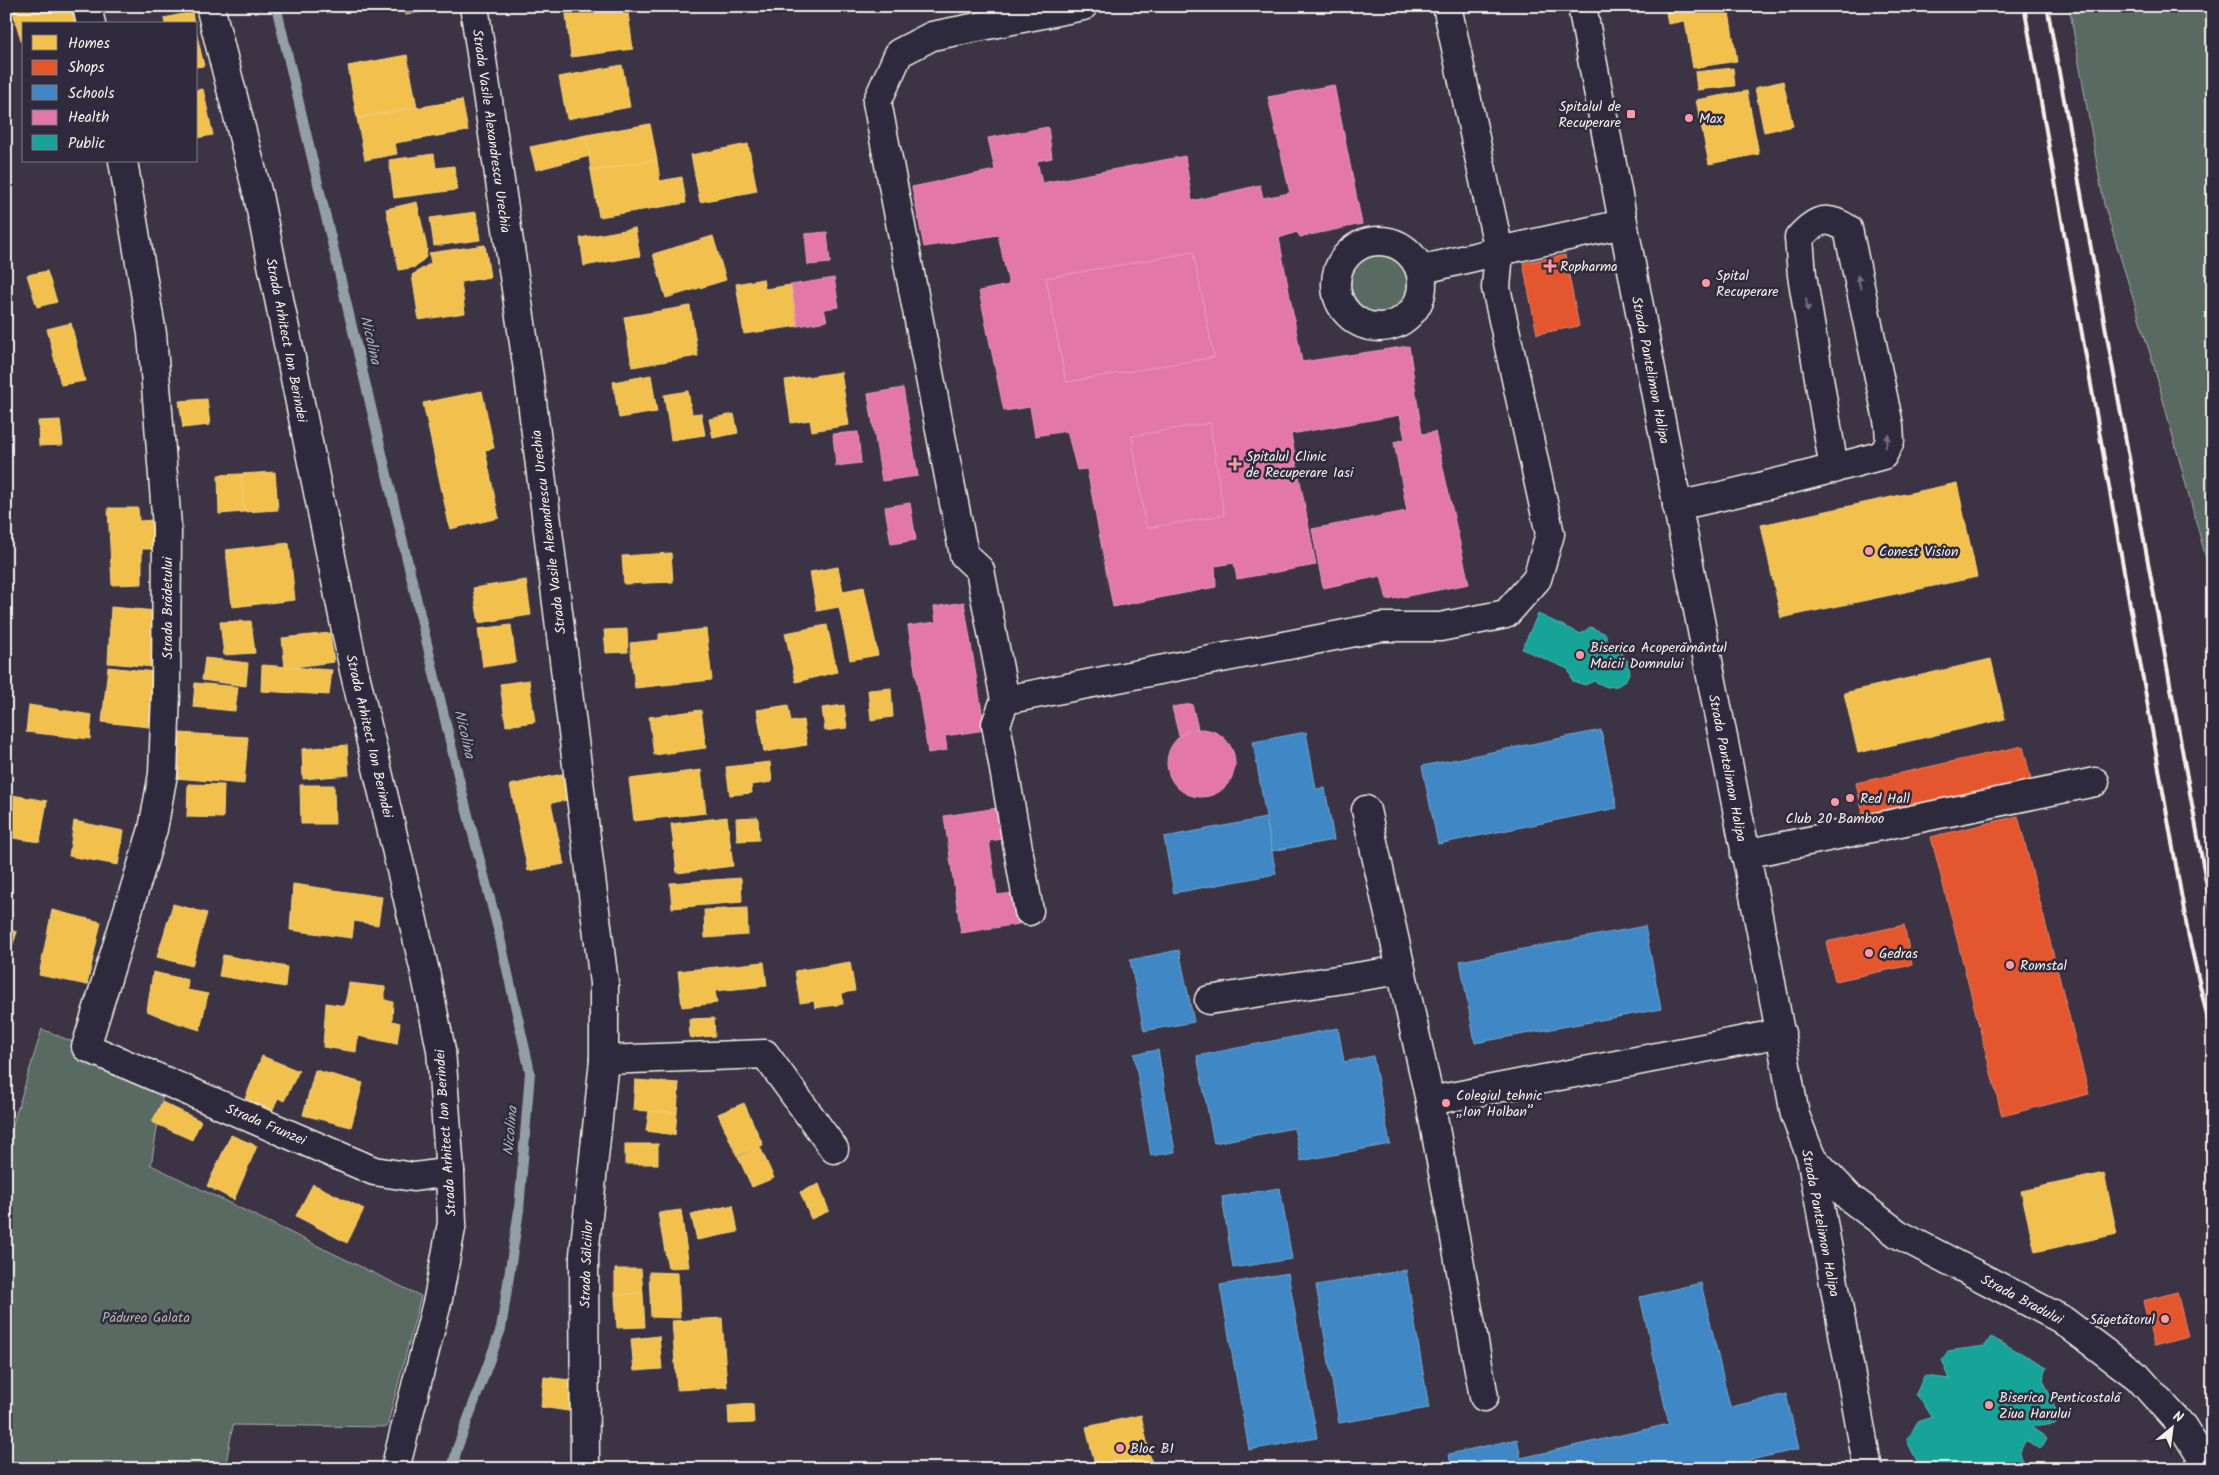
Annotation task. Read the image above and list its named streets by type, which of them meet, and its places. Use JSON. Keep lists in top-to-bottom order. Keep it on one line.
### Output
{"streets":{"street":["Strada Vasile Alexandrescu Urechia","Strada Arhitect Ion Berindei","Strada Pantelimon Halipa","Strada Brădetului","Strada Frunzei","Strada Sălciilor","Strada Bradului"]},"crossings":[["Strada Vasile Alexandrescu Urechia","Strada Sălciilor"],["Strada Arhitect Ion Berindei","Strada Frunzei"],["Strada Pantelimon Halipa","Strada Bradului"],["Strada Brădetului","Strada Frunzei"]],"water":["Nicolina"],"parks":["Pădurea Galata"],"places":{"transit":["Spitalul de Recuperare"],"other":["Max","Spital Recuperare","Conest Vision","Biserica Acoperământul Maicii Domnului","Red Hall","Club 20 Bamboo","Gedras","Romstal","Colegiul tehnic „Ion Holban”","Săgetătorul","Biserica Penticostală Ziua Harului","Bloc B1"],"health":["Ropharma","Spitalul Clinic de Recuperare Iasi"]},"legend":["Homes","Shops","Schools","Health","Public"],"north":"top right"}
